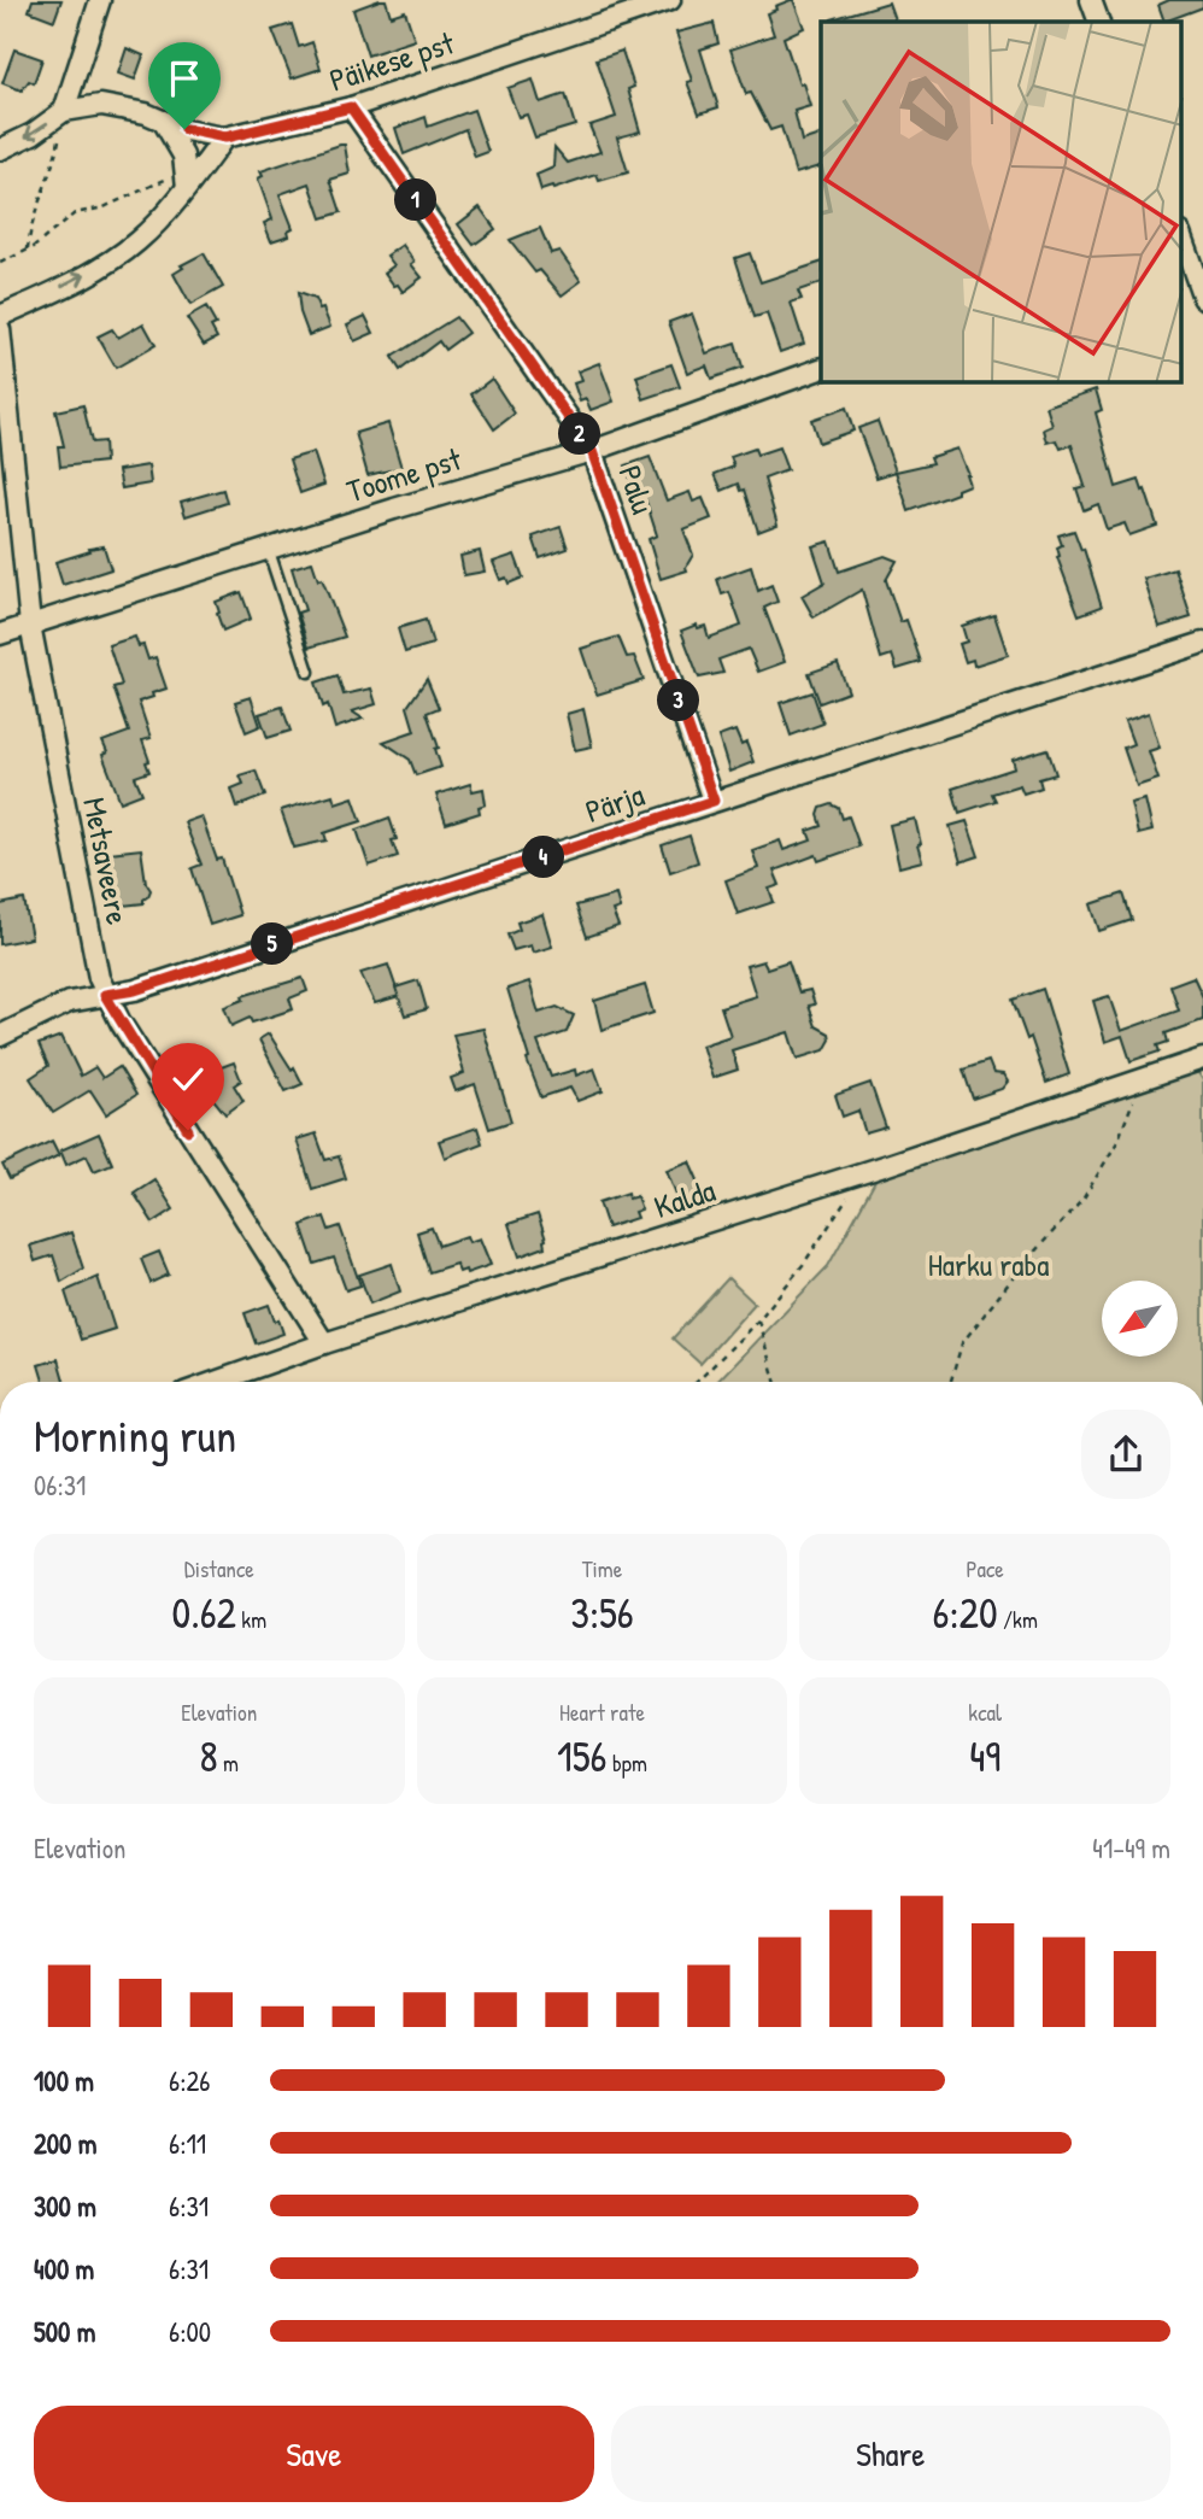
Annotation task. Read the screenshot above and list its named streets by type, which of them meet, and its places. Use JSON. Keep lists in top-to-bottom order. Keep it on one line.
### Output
{"streets":{"street":["Päikese pst","Toome pst","Palu","Pärja","Metsaveere","Kalda"]},"crossings":[["Päikese pst","Palu"],["Toome pst","Palu"],["Toome pst","Metsaveere"],["Palu","Pärja"],["Pärja","Metsaveere"],["Metsaveere","Kalda"]],"parks":["Harku raba"],"north":"bottom left","page":{"pins":["1","2","3","4","5"],"heading":["Morning run","06:31"],"stats":[["Distance","0.62 km"],["Time","3:56"],["Pace","6:20 /km"],["Elevation","8 m"],["Heart rate","156 bpm"],["kcal","49"]],"chart":["Elevation","41–49 m"],"list":[{"name":"100 m","note":"6:26"},{"name":"200 m","note":"6:11"},{"name":"300 m","note":"6:31"},{"name":"400 m","note":"6:31"},{"name":"500 m","note":"6:00"}],"buttons":["Save","Share"]}}
